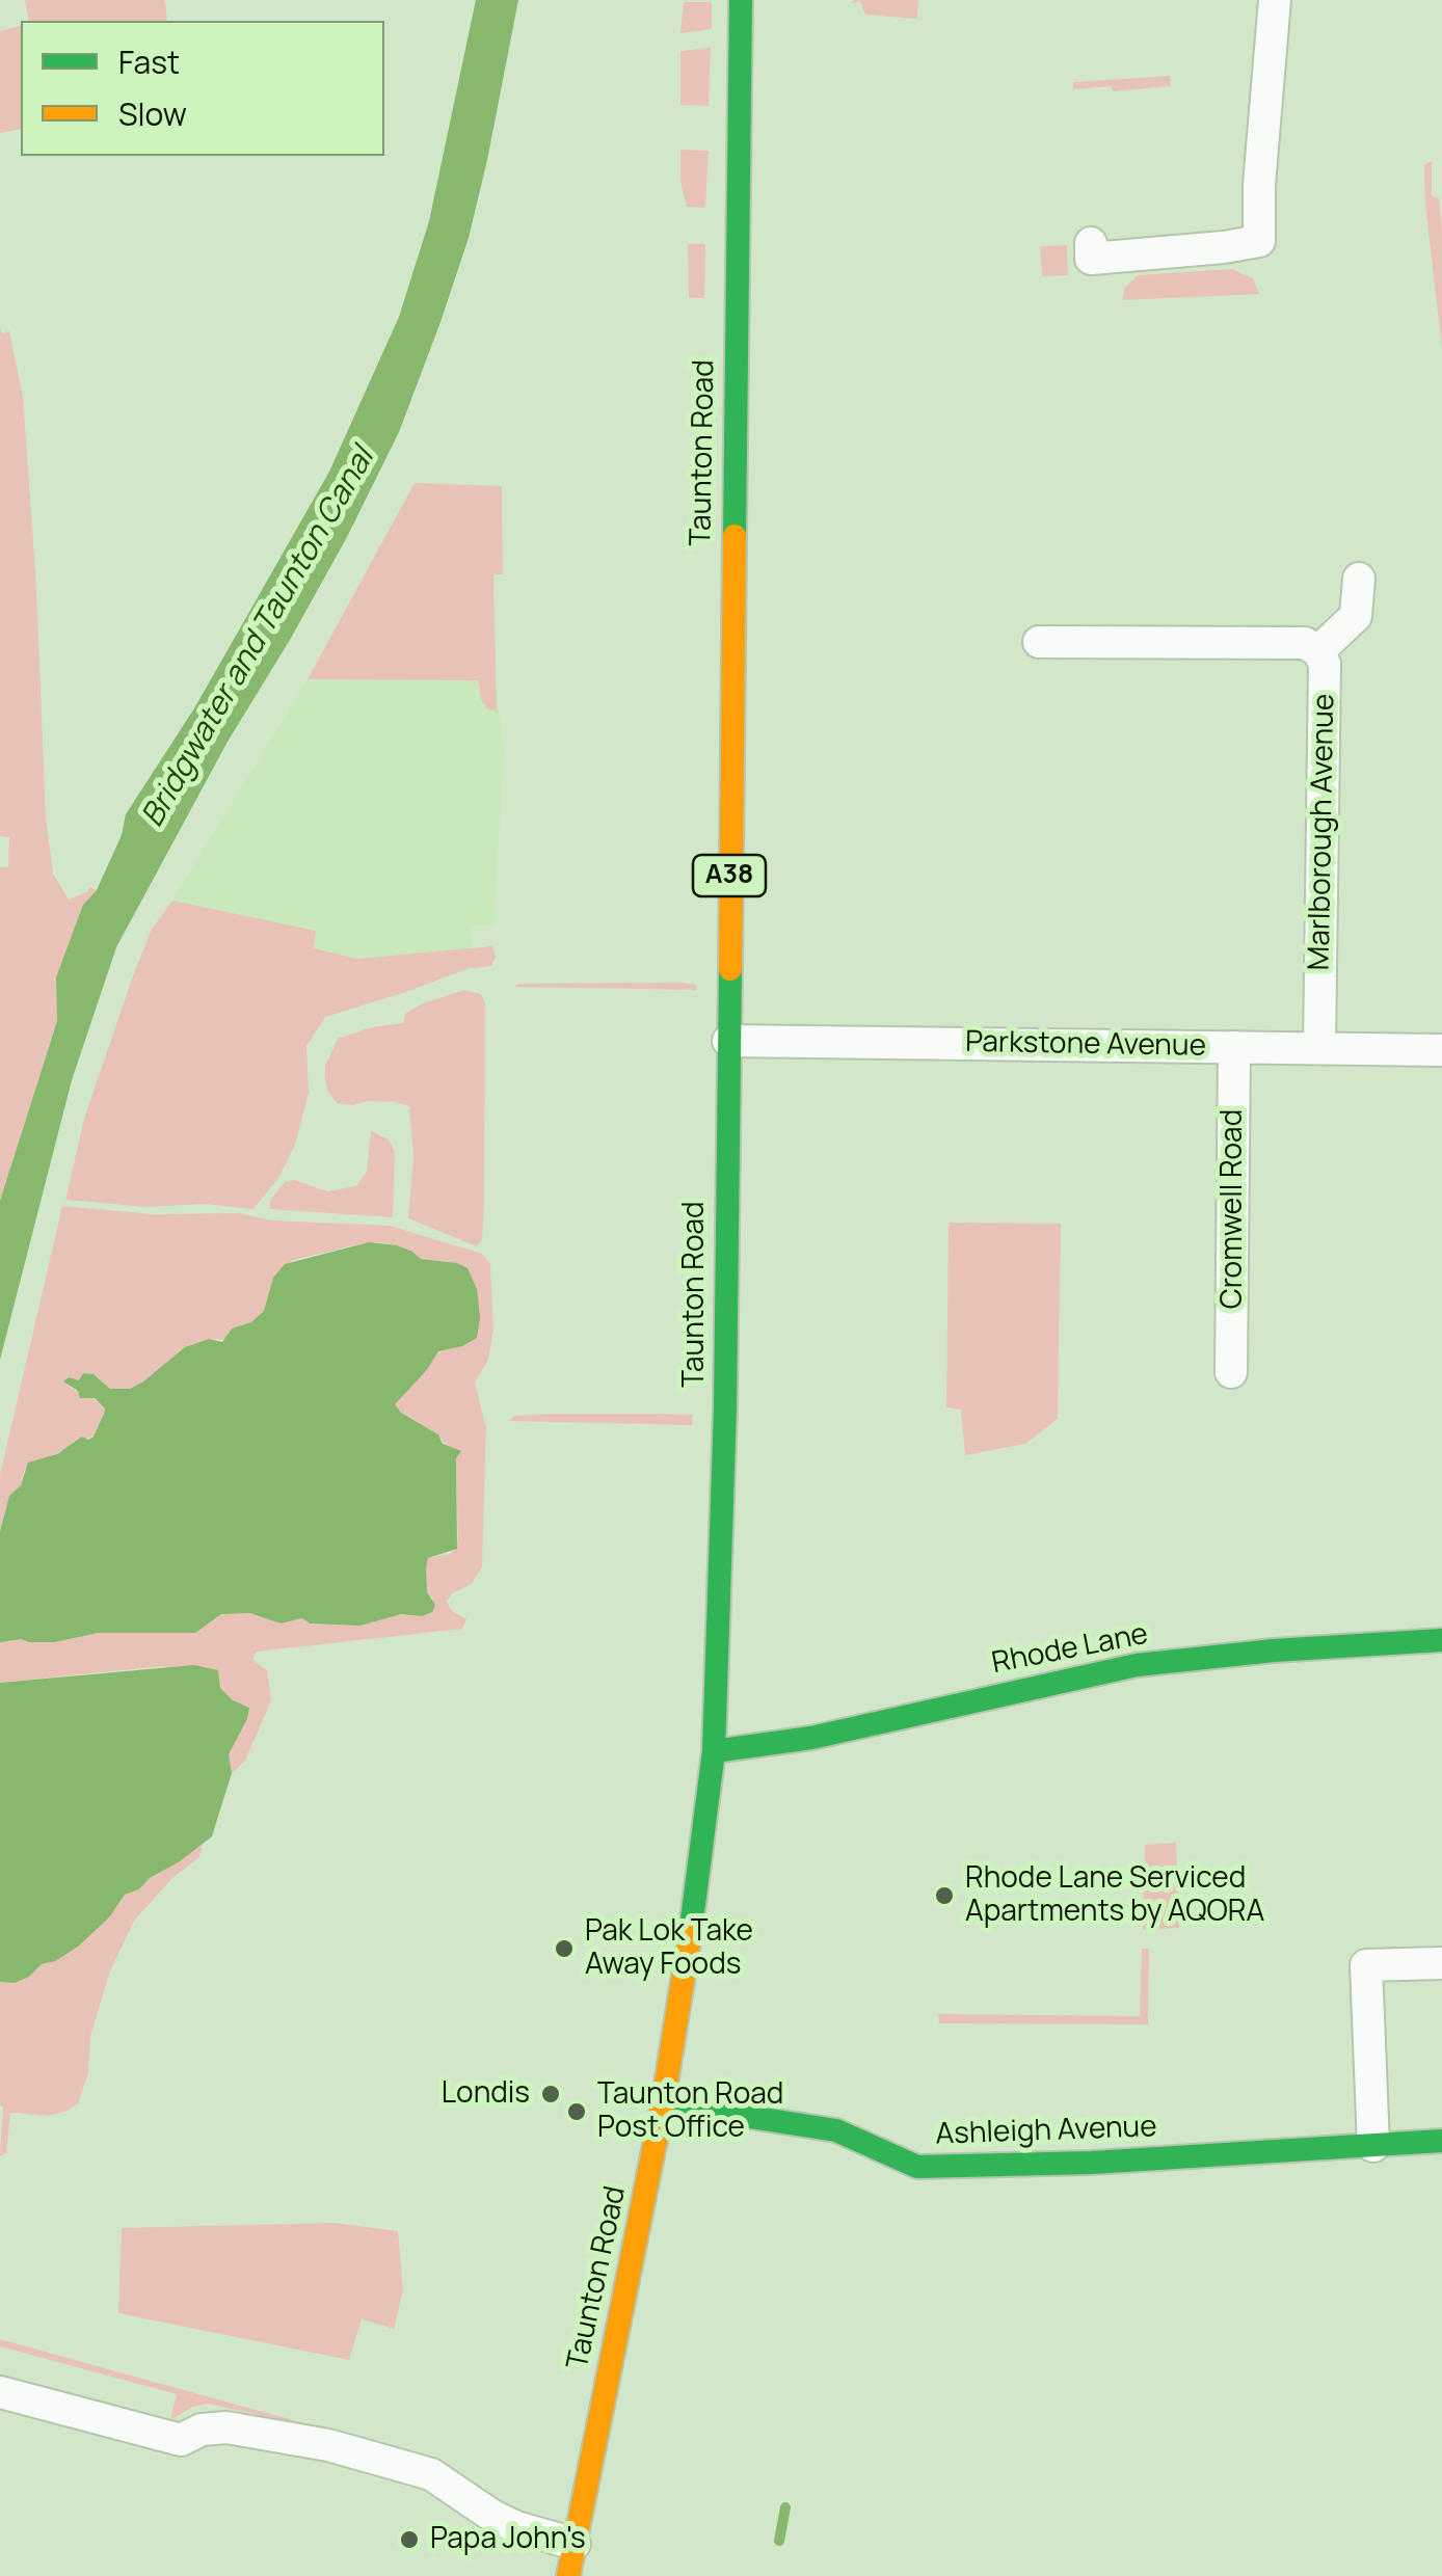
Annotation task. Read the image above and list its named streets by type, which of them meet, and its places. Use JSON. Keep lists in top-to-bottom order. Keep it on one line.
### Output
{"streets":{"main road":["Taunton Road","A38","Rhode Lane","Ashleigh Avenue"],"street":["Marlborough Avenue","Parkstone Avenue","Cromwell Road"]},"crossings":[["Taunton Road","Parkstone Avenue"],["Taunton Road","Rhode Lane"],["Taunton Road","Ashleigh Avenue"],["Marlborough Avenue","Parkstone Avenue"],["Parkstone Avenue","Cromwell Road"]],"water":["Bridgwater and Taunton Canal"],"places":["Rhode Lane Serviced Apartments by AQORA","Pak Lok Take Away Foods","Londis","Taunton Road Post Office","Papa John's"],"legend":["Fast","Slow"]}
